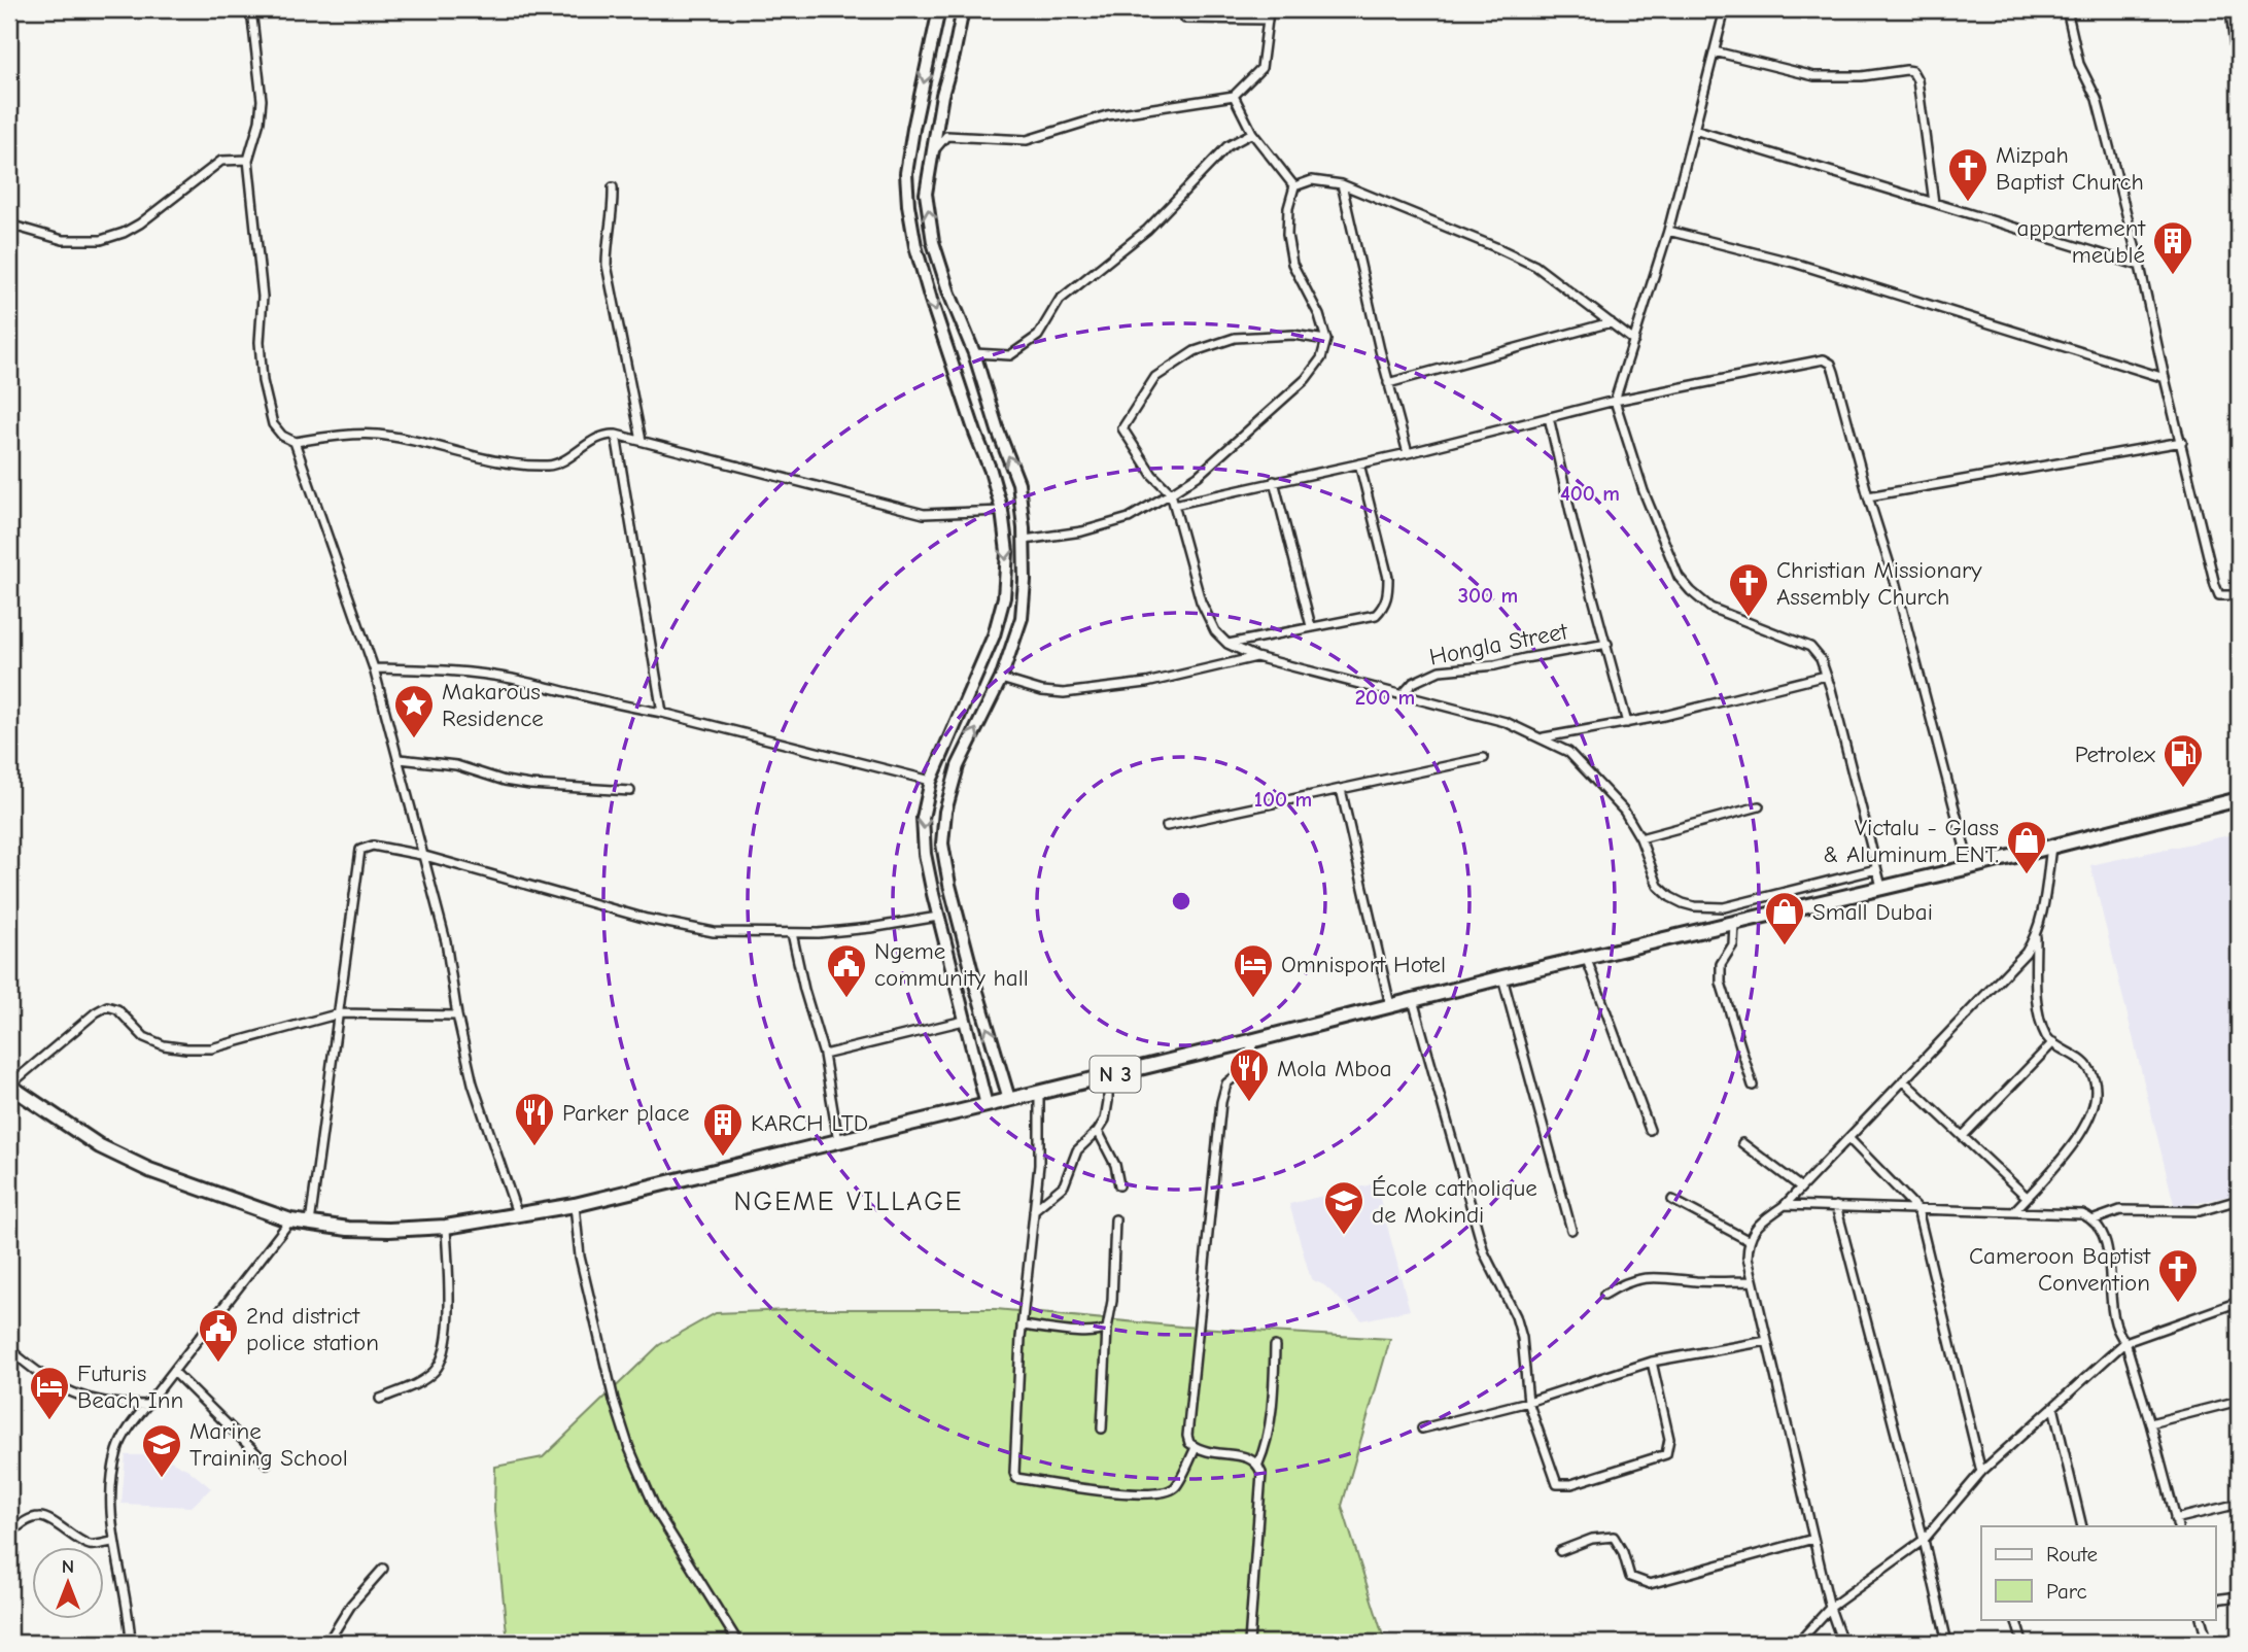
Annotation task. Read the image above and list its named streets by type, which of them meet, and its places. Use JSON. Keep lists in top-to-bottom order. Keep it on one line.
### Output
{"streets":{"highway":["N 3"],"street":["Hongla Street"]},"districts":["NGEME VILLAGE"],"places":{"church":["Mizpah Baptist Church","Christian Missionary Assembly Church","Cameroon Baptist Convention"],"building":["appartement meublé","KARCH LTD"],"place":["Makarous Residence"],"fuel station":["Petrolex"],"shop":["Victalu - Glass & Aluminum ENT.","Small Dubai"],"public building":["Ngeme community hall","2nd district police station"],"hotel":["Omnisport Hotel","Futuris Beach Inn"],"restaurant":["Mola Mboa","Parker place"],"school or university":["École catholique de Mokindi","Marine Training School"]},"legend":["Route","Parc"],"north":"top","rings":["400 m","300 m","200 m","100 m"]}
